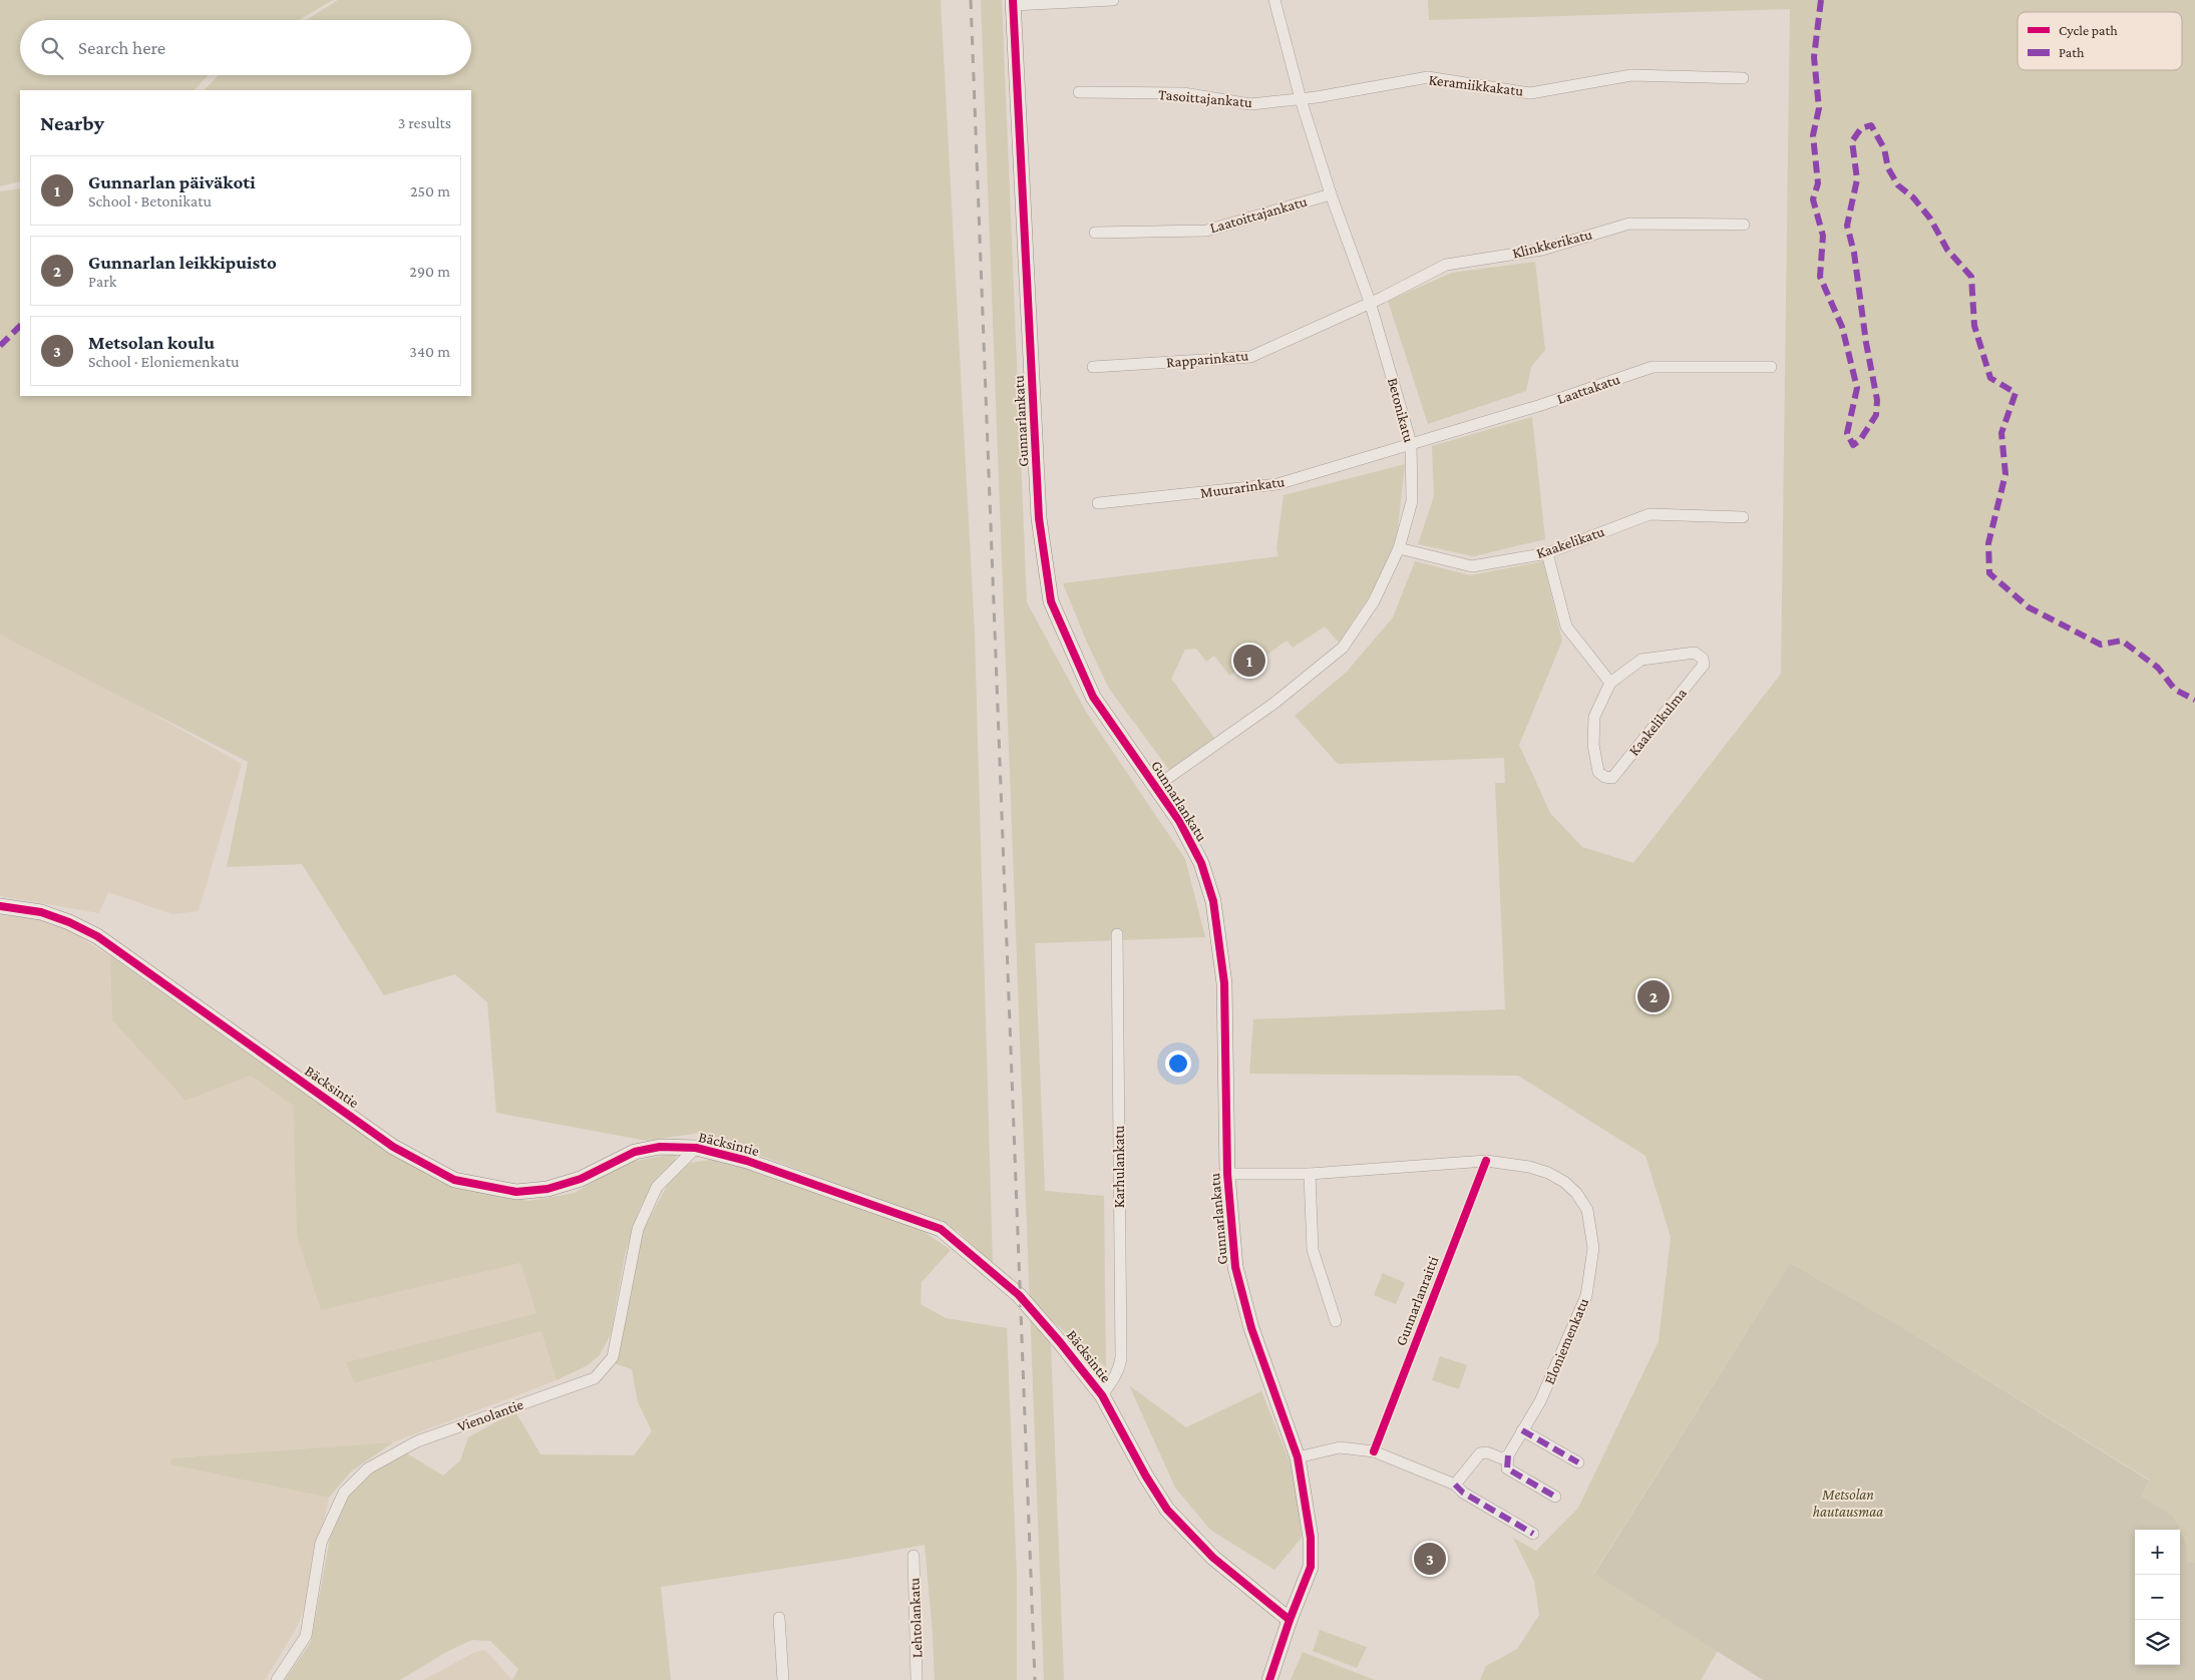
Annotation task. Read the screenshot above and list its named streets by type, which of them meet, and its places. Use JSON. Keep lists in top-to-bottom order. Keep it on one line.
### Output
{"streets":{"street":["Keramiikkakatu","Tasoittajankatu","Laatoittajankatu","Klinkkerikatu","Rapparinkatu","Laattakatu","Betonikatu","Gunnarlankatu","Muurarinkatu","Kaakelikatu","Kaakelikulma","Bäcksintie","Karhulankatu","Eloniemenkatu","Vienolantie","Lehtolankatu"],"cycle path":["Gunnarlanraitti"]},"crossings":[["Keramiikkakatu","Tasoittajankatu"],["Keramiikkakatu","Betonikatu"],["Tasoittajankatu","Betonikatu"],["Laatoittajankatu","Betonikatu"],["Klinkkerikatu","Rapparinkatu"],["Klinkkerikatu","Betonikatu"],["Rapparinkatu","Betonikatu"],["Laattakatu","Betonikatu"],["Laattakatu","Muurarinkatu"],["Betonikatu","Gunnarlankatu"],["Betonikatu","Muurarinkatu"],["Betonikatu","Kaakelikatu"],["Gunnarlankatu","Bäcksintie"],["Gunnarlankatu","Eloniemenkatu"],["Bäcksintie","Karhulankatu"],["Bäcksintie","Vienolantie"]],"parks":["Metsolan hautausmaa"],"legend":["Cycle path","Path"],"page":{"search":"Search here","heading":["Nearby","3 results"],"list":[{"mark":"1","name":"Gunnarlan päiväkoti","note":"School · Betonikatu","value":"250 m"},{"mark":"2","name":"Gunnarlan leikkipuisto","note":"Park","value":"290 m"},{"mark":"3","name":"Metsolan koulu","note":"School · Eloniemenkatu","value":"340 m"}],"pins":["1","2","3"],"map_buttons":["+","−"]}}
